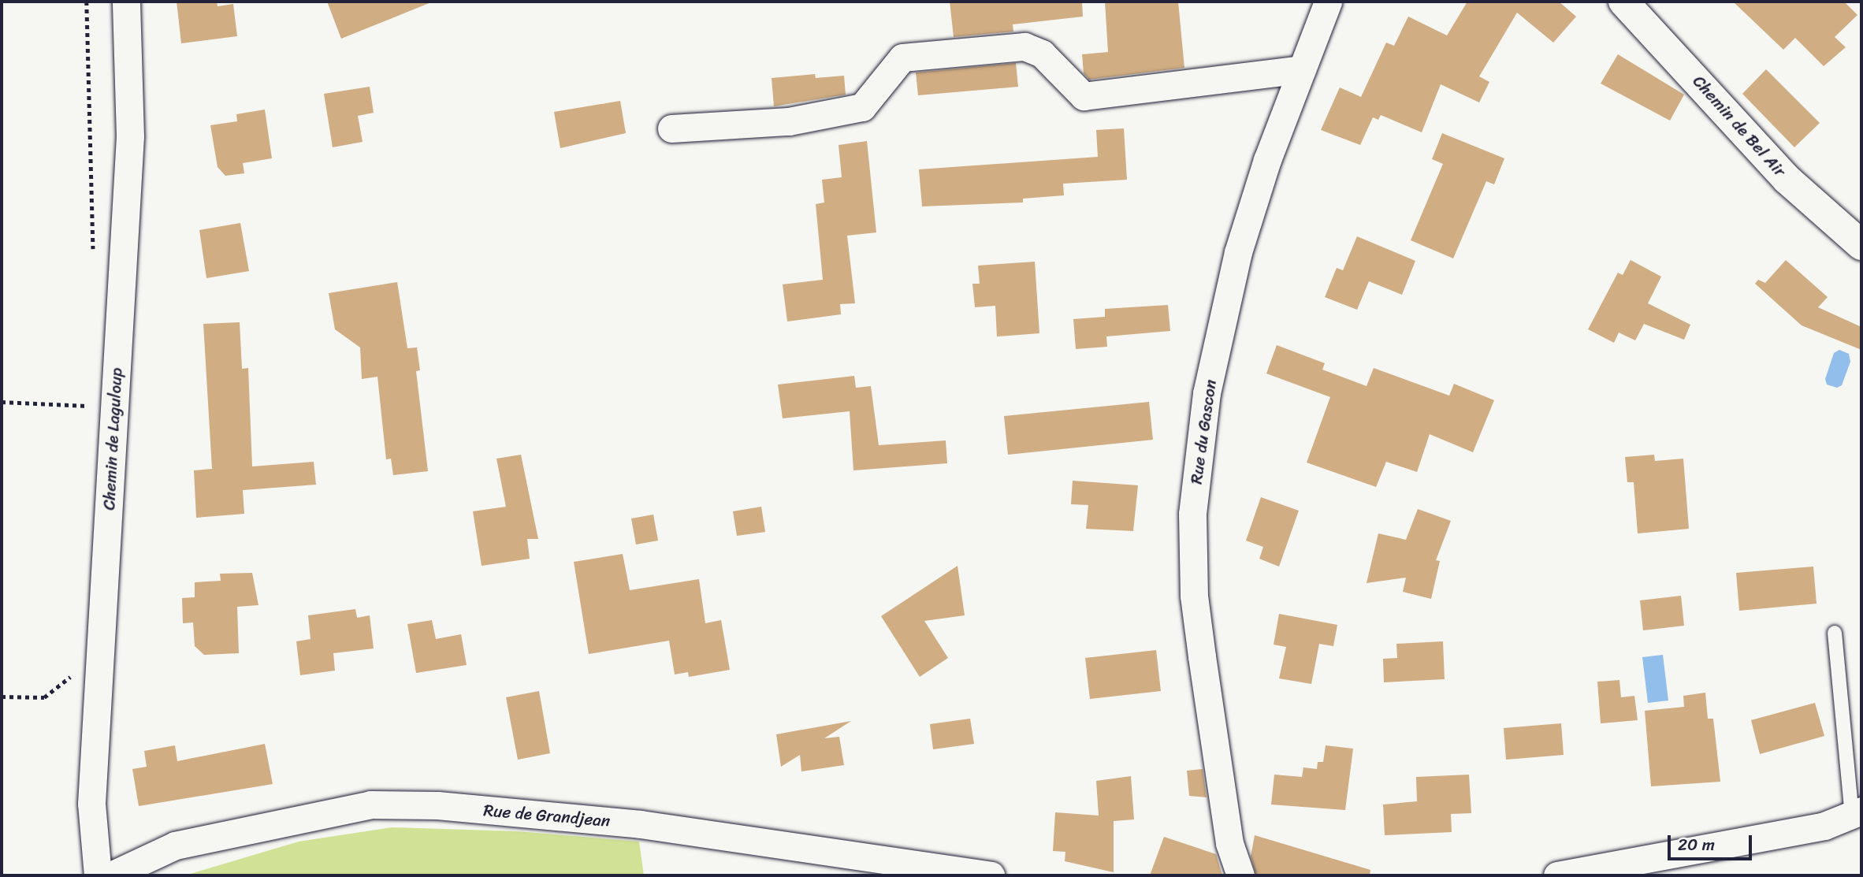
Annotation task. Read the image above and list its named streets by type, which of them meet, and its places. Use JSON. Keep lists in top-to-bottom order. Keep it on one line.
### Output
{"streets":{"street":["Chemin de Bel Air","Rue du Gascon","Chemin de Laguloup","Rue de Grandjean"]},"scale_bar":"20 m"}
